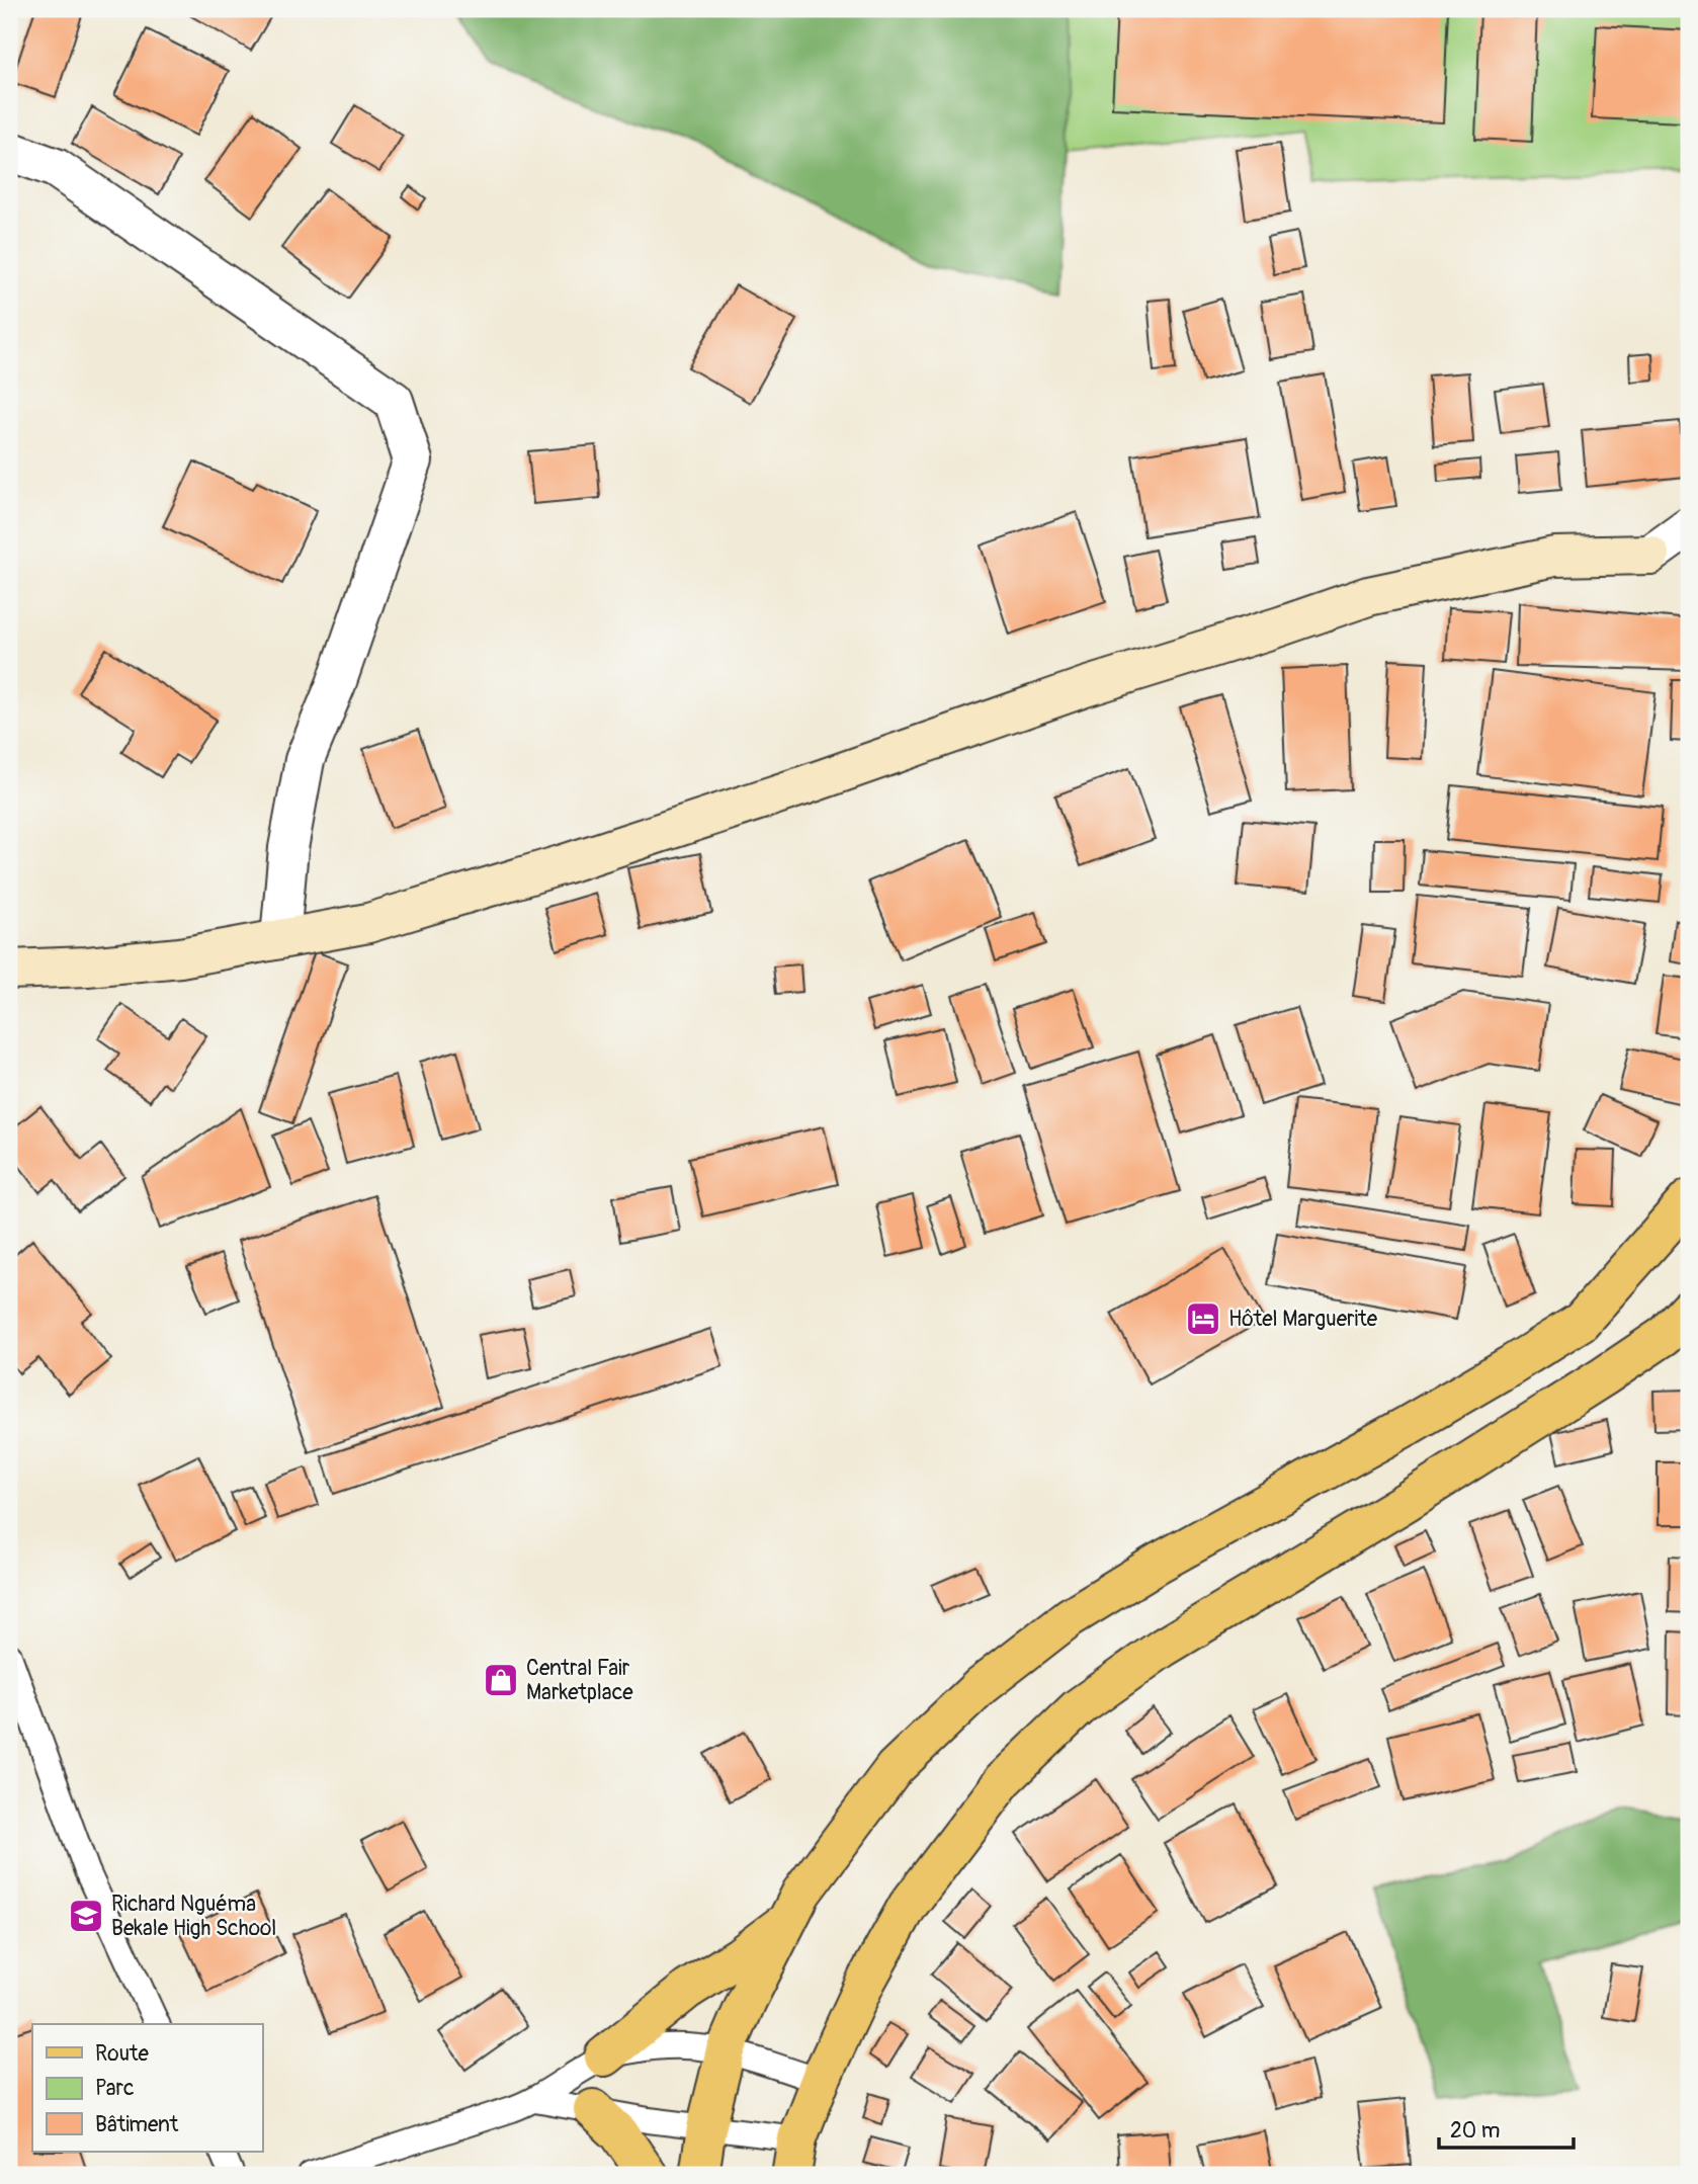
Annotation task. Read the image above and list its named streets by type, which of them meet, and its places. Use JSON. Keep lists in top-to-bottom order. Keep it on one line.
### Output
{"places":{"hotel":["Hôtel Marguerite"],"shop":["Central Fair Marketplace"],"school or university":["Richard Nguéma Bekale High School"]},"legend":["Route","Parc","Bâtiment"],"scale_bar":"20 m"}
